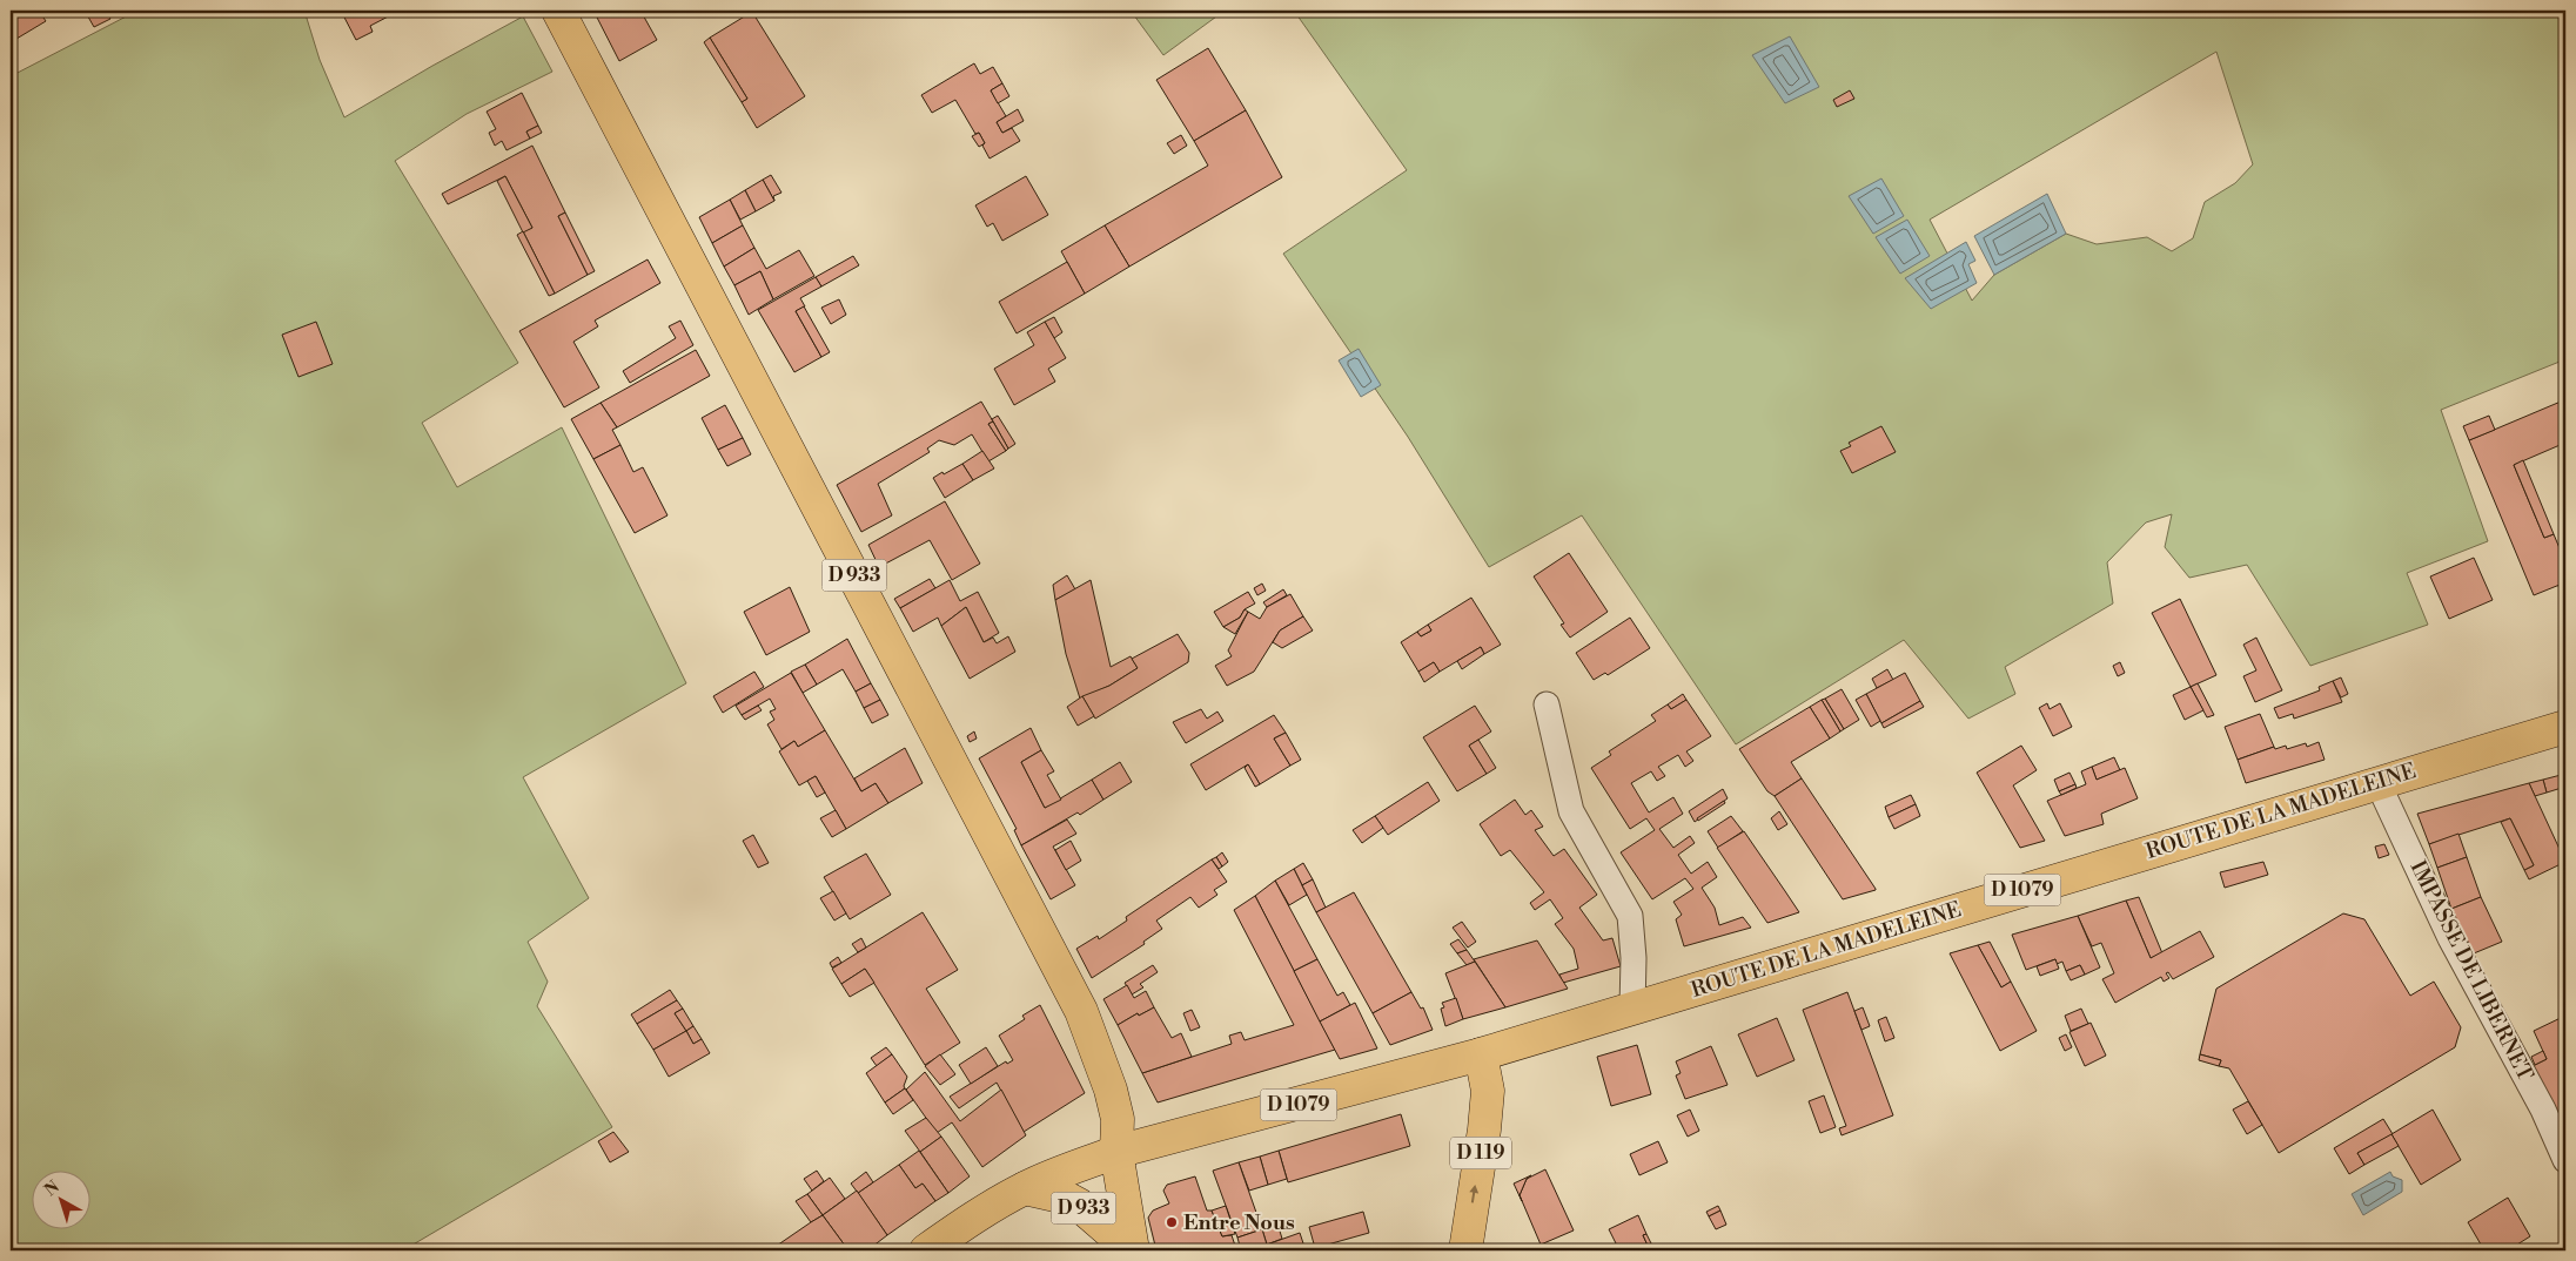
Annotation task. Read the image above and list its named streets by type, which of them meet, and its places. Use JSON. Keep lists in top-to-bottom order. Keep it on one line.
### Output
{"streets":{"main road":["D 933","ROUTE DE LA MADELEINE","D 1079","D 119"],"street":["IMPASSE DE LIBERNET"]},"crossings":[["D 933","ROUTE DE LA MADELEINE"],["D 933","D 1079"],["ROUTE DE LA MADELEINE","D 1079"],["ROUTE DE LA MADELEINE","IMPASSE DE LIBERNET"],["ROUTE DE LA MADELEINE","D 119"]],"places":["Entre Nous"],"north":"top left"}
